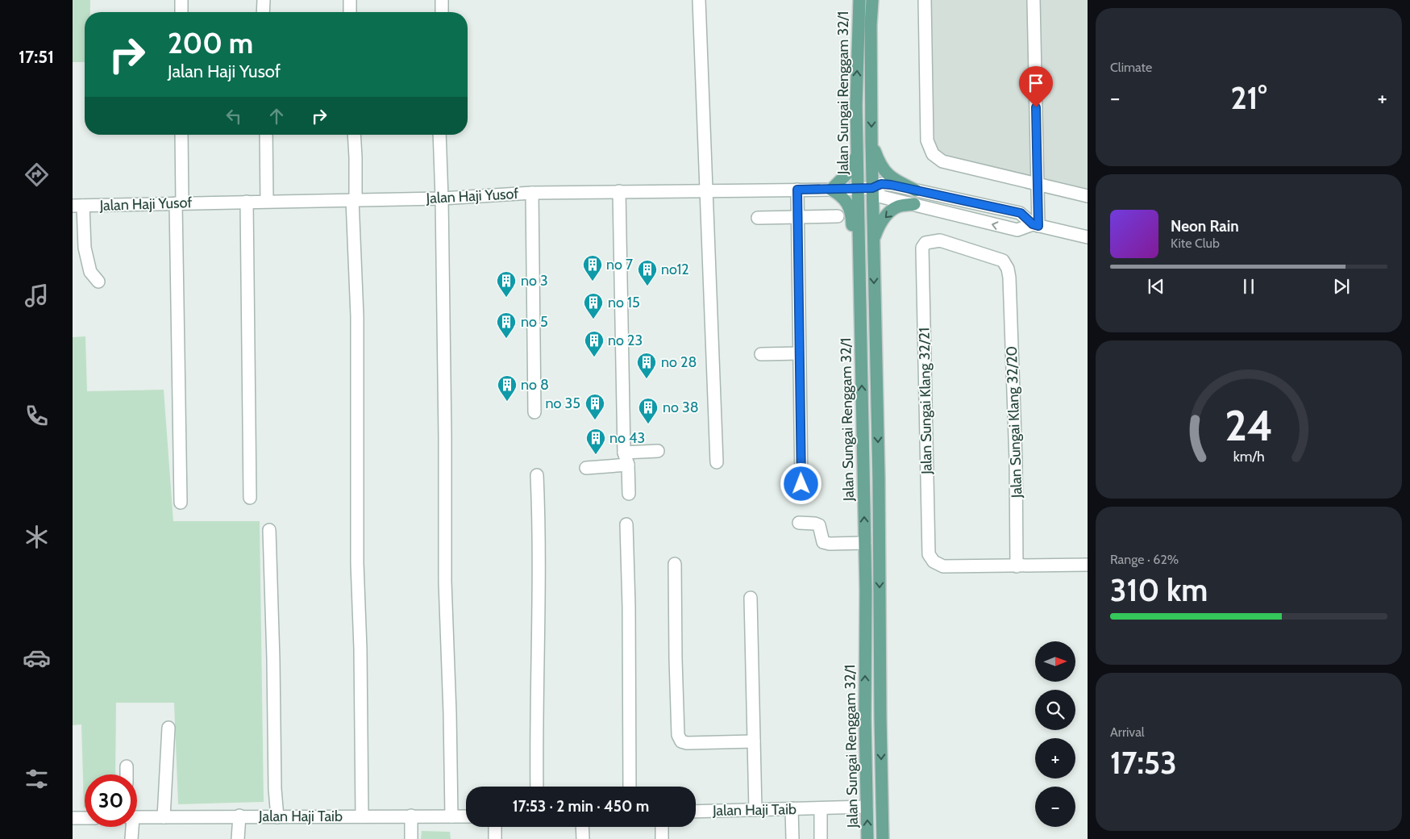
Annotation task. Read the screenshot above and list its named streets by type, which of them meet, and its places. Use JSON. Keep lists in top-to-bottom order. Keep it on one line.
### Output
{"streets":{"main road":["Jalan Sungai Renggam 32/1"],"street":["Jalan Haji Yusof","Jalan Sungai Klang 32/21","Jalan Sungai Klang 32/20","Jalan Haji Taib"]},"crossings":[["Jalan Sungai Renggam 32/1","Jalan Haji Yusof"],["Jalan Sungai Renggam 32/1","Jalan Haji Taib"],["Jalan Sungai Klang 32/21","Jalan Sungai Klang 32/20"]],"places":{"building":["no 7","no12","no 3","no 15","no 5","no 23","no 28","no 8","no 35","no 38","no 43"]},"north":"right","page":{"tabs":"17:51","tile":["Climate",["Range · 62%","310 km"],["Arrival","17:53"]],"turn":["200 m","Jalan Haji Yusof"],"heat":["−","21°","+"],"song":["Neon Rain","Kite Club"],"map_buttons":["+","−"],"limit":"30","trip":"17:53 · 2 min · 450 m","gauge":["24","km/h"]}}
